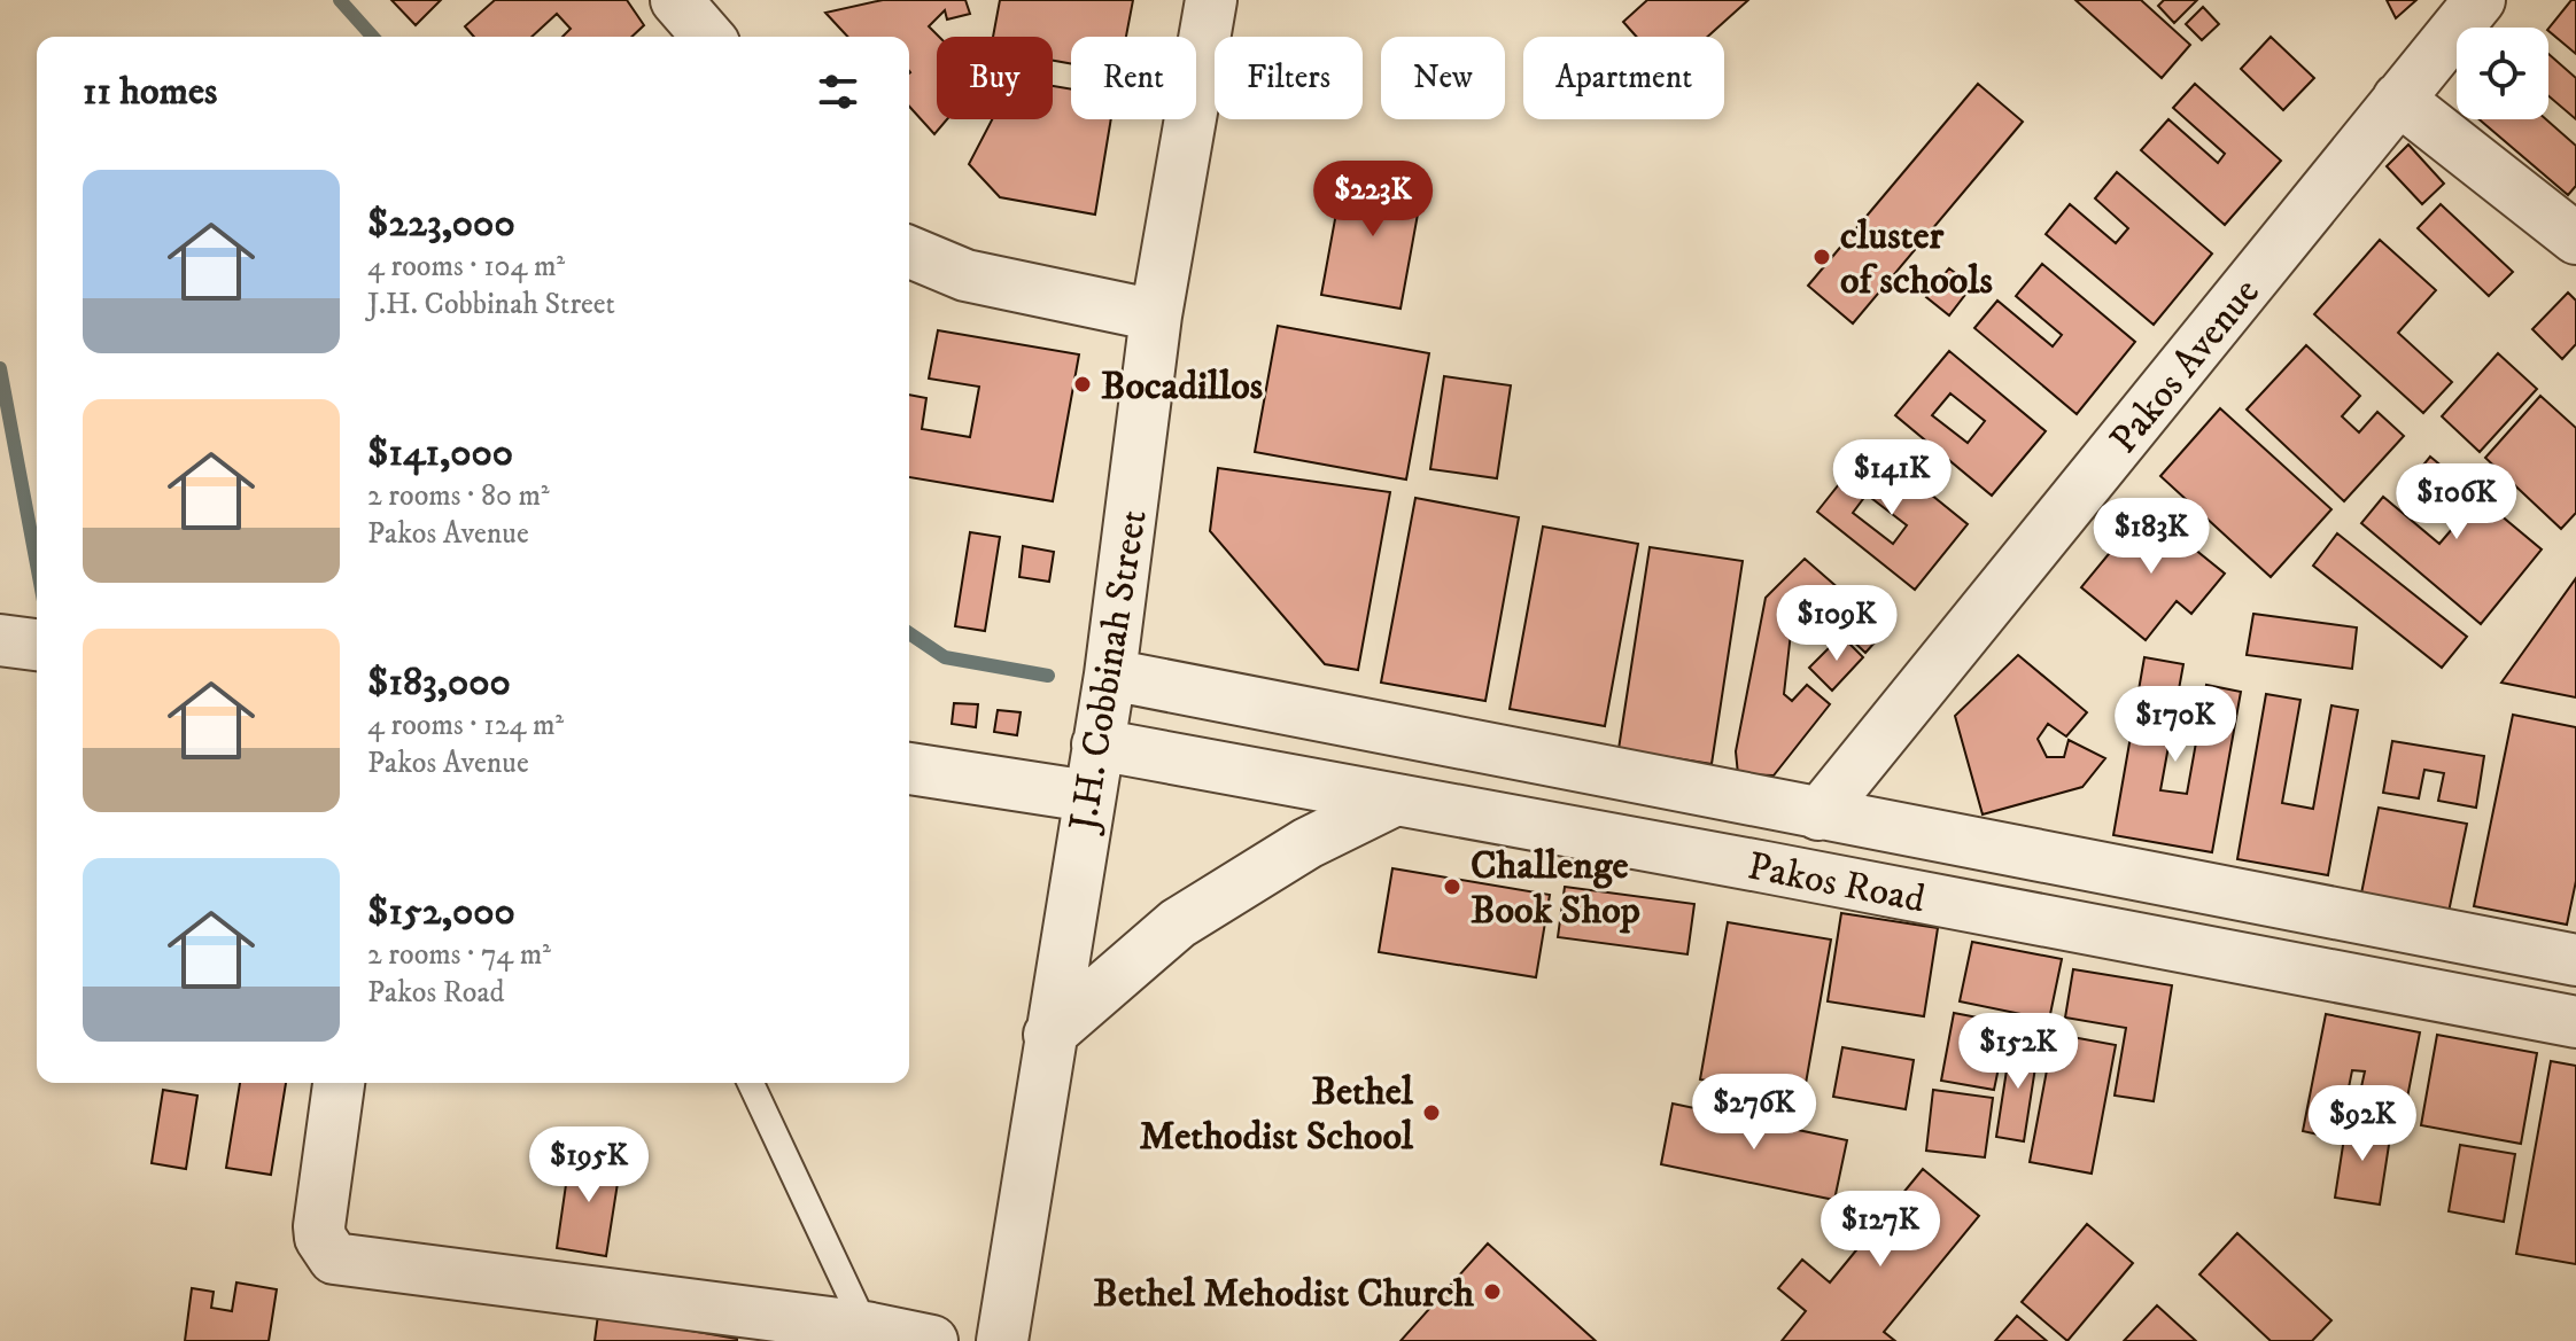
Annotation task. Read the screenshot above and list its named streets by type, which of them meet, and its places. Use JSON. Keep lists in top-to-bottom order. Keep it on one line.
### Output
{"streets":{"street":["Pakos Avenue","J.H. Cobbinah Street","Pakos Road"]},"crossings":[["Pakos Avenue","Pakos Road"],["J.H. Cobbinah Street","Pakos Road"]],"places":["cluster of schools","Bocadillos","Challenge Book Shop","Bethel Methodist School","Bethel Mehodist Church"],"page":{"chip":["Buy","Rent","Filters","New","Apartment"],"heading":"11 homes","list":[{"name":"$223,000","note":"4 rooms · 104 m² · J.H. Cobbinah Street"},{"name":"$141,000","note":"2 rooms · 80 m² · Pakos Avenue"},{"name":"$183,000","note":"4 rooms · 124 m² · Pakos Avenue"},{"name":"$152,000","note":"2 rooms · 74 m² · Pakos Road"}],"price":["$223K","$141K","$106K","$183K","$109K","$170K","$152K","$276K","$92K","$195K","$127K"]}}
